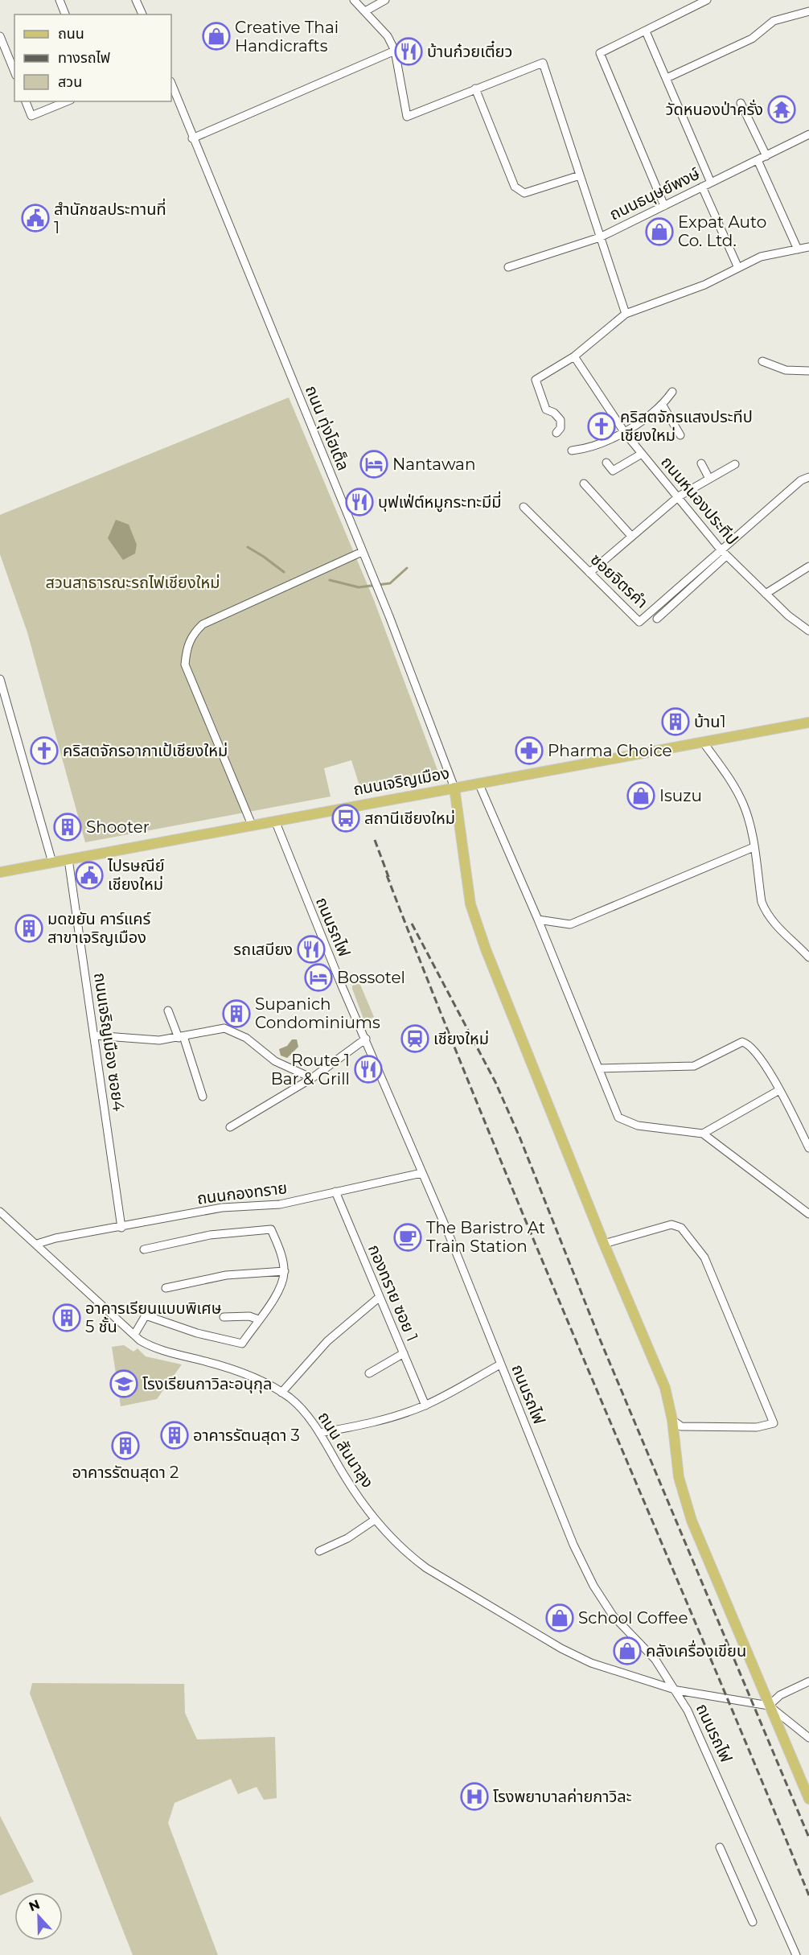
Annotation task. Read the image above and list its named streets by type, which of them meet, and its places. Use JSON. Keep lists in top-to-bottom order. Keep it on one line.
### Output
{"streets":{"main road":["ถนนเจริญเมือง"],"street":["ถนนธนุษย์พงษ์","ถนน ทุ่งโฮเต็ล","ถนนหนองประทีป","ซอยจิตรคำ","ถนนรถไฟ","ถนนเจริญเมือง ซอย4","ถนนกองทราย","กองทราย ซอย 1","ถนน สันนาลุง"]},"crossings":[["ถนน ทุ่งโฮเต็ล","ถนนเจริญเมือง"],["ถนนหนองประทีป","ซอยจิตรคำ"],["ถนนเจริญเมือง","ถนนรถไฟ"],["ถนนเจริญเมือง","ถนนเจริญเมือง ซอย4"],["ถนนรถไฟ","ถนนกองทราย"],["ถนนรถไฟ","ถนน สันนาลุง"],["ถนนเจริญเมือง ซอย4","ถนนกองทราย"],["ถนนกองทราย","กองทราย ซอย 1"],["ถนนกองทราย","ถนน สันนาลุง"]],"parks":["สวนสาธารณะรถไฟเชียงใหม่"],"places":{"shop":["Creative Thai Handicrafts","Expat Auto Co. Ltd.","Isuzu","School Coffee","คลังเครื่องเขียน"],"restaurant":["บ้านก๋วยเตี๋ยว","บุฟเฟ่ต์หมูกระทะมีมี่","รถเสบียง","Route 1 Bar & Grill"],"temple":["วัดหนองป่าครั่ง"],"public building":["สำนักชลประทานที่ 1","ไปรษณีย์ เชียงใหม่"],"church":["คริสตจักรแสงประทีป เชียงใหม่","คริสตจักรอากาเป้เชียงใหม่"],"hotel":["Nantawan","Bossotel"],"building":["บ้าน1","Shooter","มดขยัน คาร์แคร์ สาขาเจริญเมือง","Supanich Condominiums","อาคารเรียนแบบพิเศษ 5 ชั้น","อาคารรัตนสุดา 3","อาคารรัตนสุดา 2"],"pharmacy":["Pharma Choice"],"bus stop":["สถานีเชียงใหม่"],"station":["เชียงใหม่"],"cafe":["The Baristro At Train Station"],"school or university":["โรงเรียนกาวิละอนุกุล"],"hospital":["โรงพยาบาลค่ายกาวิละ"]},"legend":["ถนน","ทางรถไฟ","สวน"],"north":"top"}
